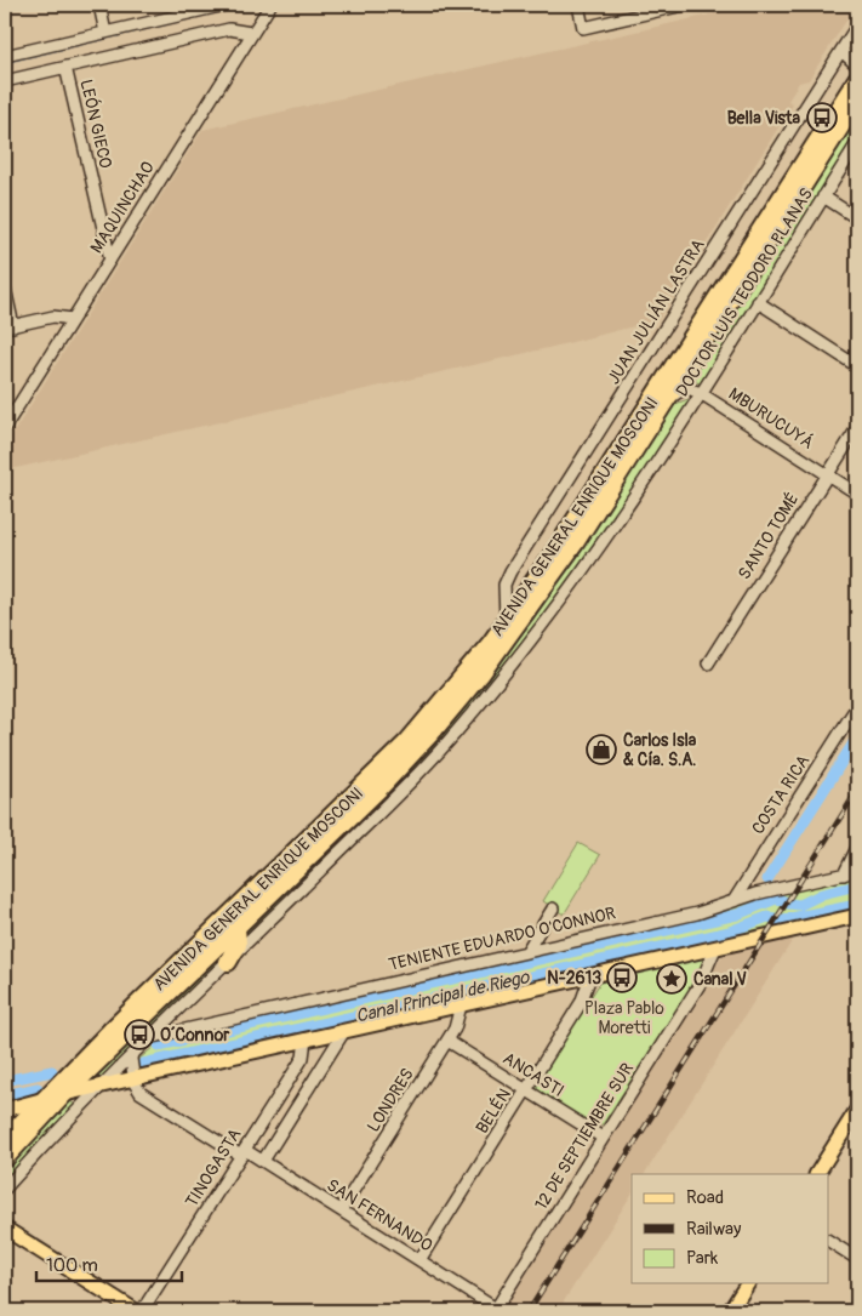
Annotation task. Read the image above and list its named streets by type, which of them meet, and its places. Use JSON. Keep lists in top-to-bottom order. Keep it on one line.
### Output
{"streets":{"highway":["AVENIDA GENERAL ENRIQUE MOSCONI"],"street":["LEÓN GIECO","MAQUINCHAO","DOCTOR LUIS TEODORO PLANAS","JUAN JULIÁN LASTRA","MBURUCUYÁ","SANTO TOMÉ","COSTA RICA","TENIENTE EDUARDO O'CONNOR","ANCASTI","LONDRES","BELÉN","12 DE SEPTIEMBRE SUR","TINOGASTA","SAN FERNANDO"]},"crossings":[["LEÓN GIECO","MAQUINCHAO"],["DOCTOR LUIS TEODORO PLANAS","MBURUCUYÁ"],["DOCTOR LUIS TEODORO PLANAS","TENIENTE EDUARDO O'CONNOR"],["JUAN JULIÁN LASTRA","AVENIDA GENERAL ENRIQUE MOSCONI"],["MBURUCUYÁ","SANTO TOMÉ"],["COSTA RICA","TENIENTE EDUARDO O'CONNOR"],["ANCASTI","LONDRES"],["ANCASTI","BELÉN"],["ANCASTI","12 DE SEPTIEMBRE SUR"],["LONDRES","SAN FERNANDO"],["BELÉN","SAN FERNANDO"],["12 DE SEPTIEMBRE SUR","SAN FERNANDO"],["TINOGASTA","SAN FERNANDO"]],"water":["Canal Principal de Riego"],"parks":["Plaza Pablo Moretti"],"places":{"bus stop":["Bella Vista","N-2613","O´Connor"],"shop":["Carlos Isla & Cía. S.A."],"place":["Canal V"]},"legend":["Road","Railway","Park"],"scale_bar":"100 m"}
